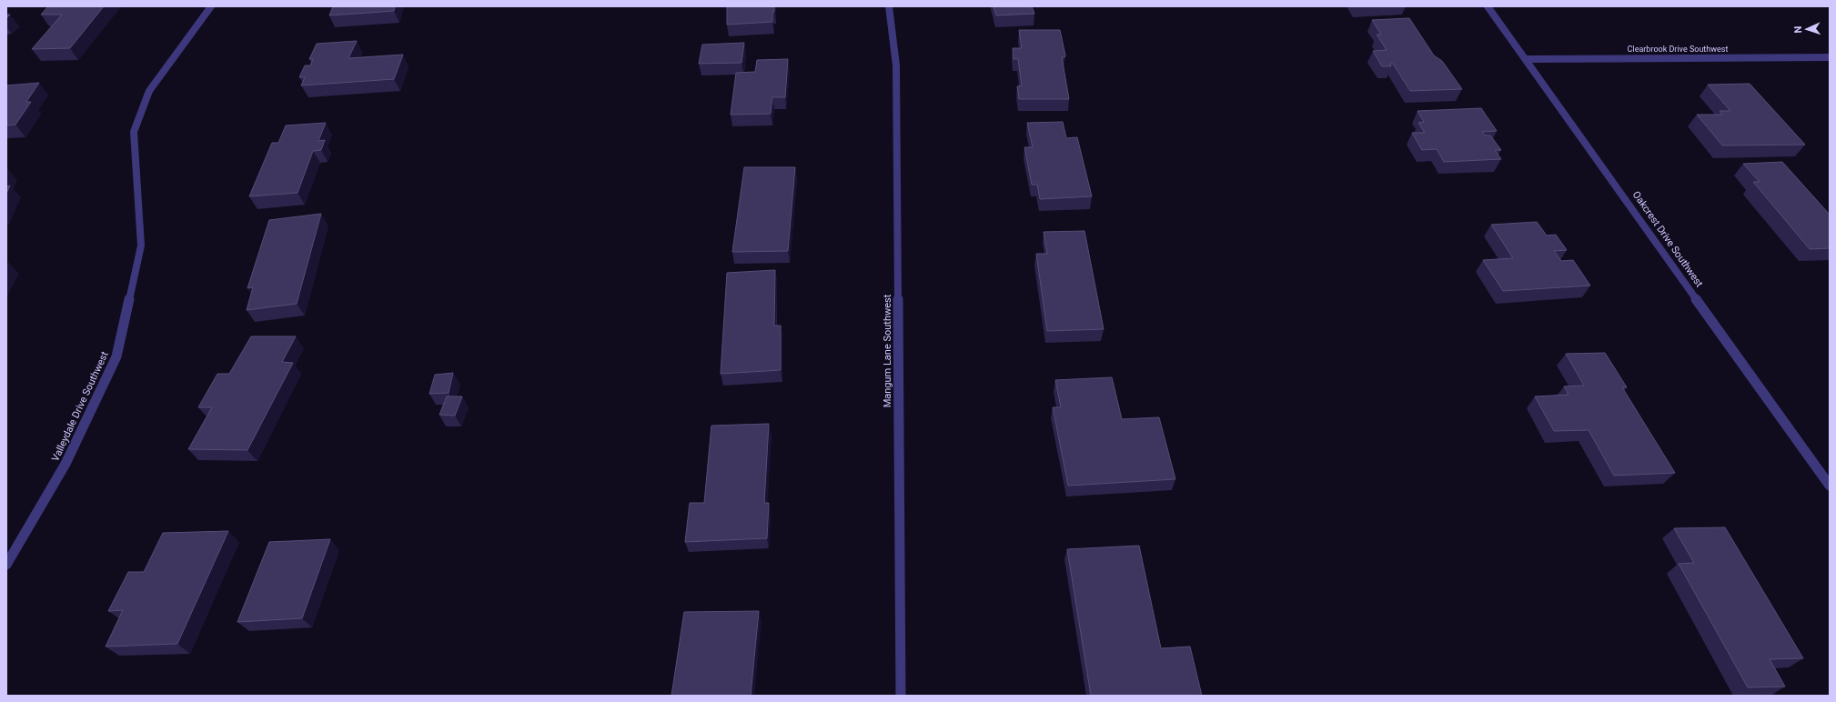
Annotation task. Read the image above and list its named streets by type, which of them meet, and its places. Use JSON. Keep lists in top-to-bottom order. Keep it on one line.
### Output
{"streets":{"street":["Clearbrook Drive Southwest","Oakcrest Drive Southwest","Mangum Lane Southwest","Valleydale Drive Southwest"]},"crossings":[["Clearbrook Drive Southwest","Oakcrest Drive Southwest"]],"north":"left"}
